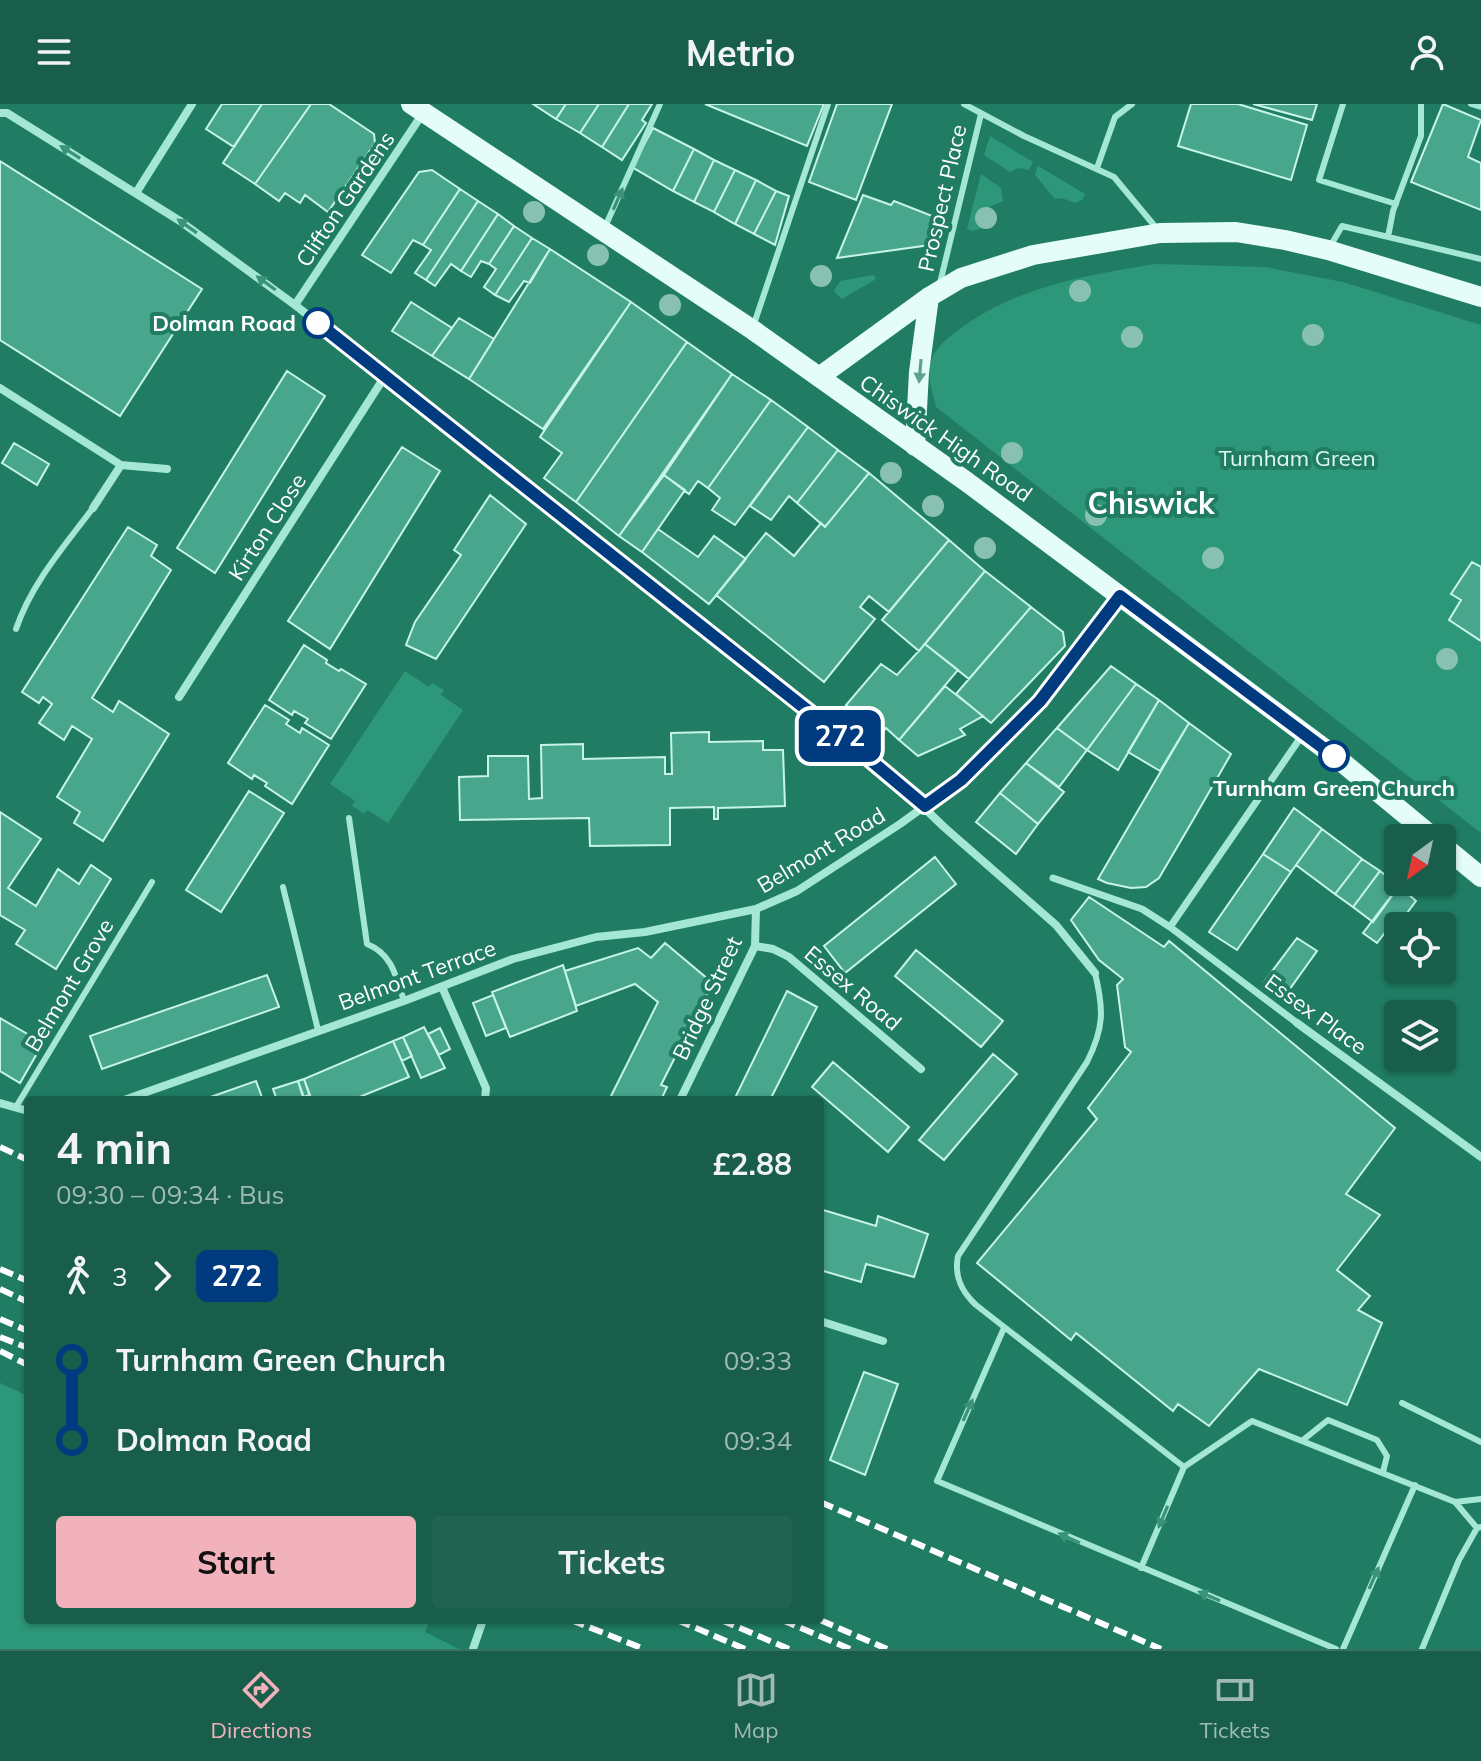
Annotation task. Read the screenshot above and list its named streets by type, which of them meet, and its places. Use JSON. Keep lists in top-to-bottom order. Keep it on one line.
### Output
{"streets":{"main road":["Chiswick High Road"],"street":["Clifton Gardens","Kirton Close","Belmont Road","Belmont Terrace","Essex Road","Bridge Street","Essex Place"],"lane":["Prospect Place","Belmont Grove"]},"crossings":[["Clifton Gardens","Chiswick High Road"],["Chiswick High Road","Belmont Road"],["Belmont Road","Belmont Terrace"],["Belmont Road","Bridge Street"],["Essex Road","Bridge Street"]],"districts":["Chiswick"],"parks":["Turnham Green"],"places":["Dolman Road","Turnham Green Church"],"lines":["bus line 272"],"north":"bottom left","page":{"header":"Metrio","on_map":"272","heading":["4 min","09:30 – 09:34 · Bus","£2.88"],"legs":["3","272"],"list":[{"name":"Turnham Green Church","value":"09:33"},{"name":"Dolman Road","value":"09:34"}],"buttons":["Start","Tickets"],"tabs":["Directions","Map","Tickets"]}}
